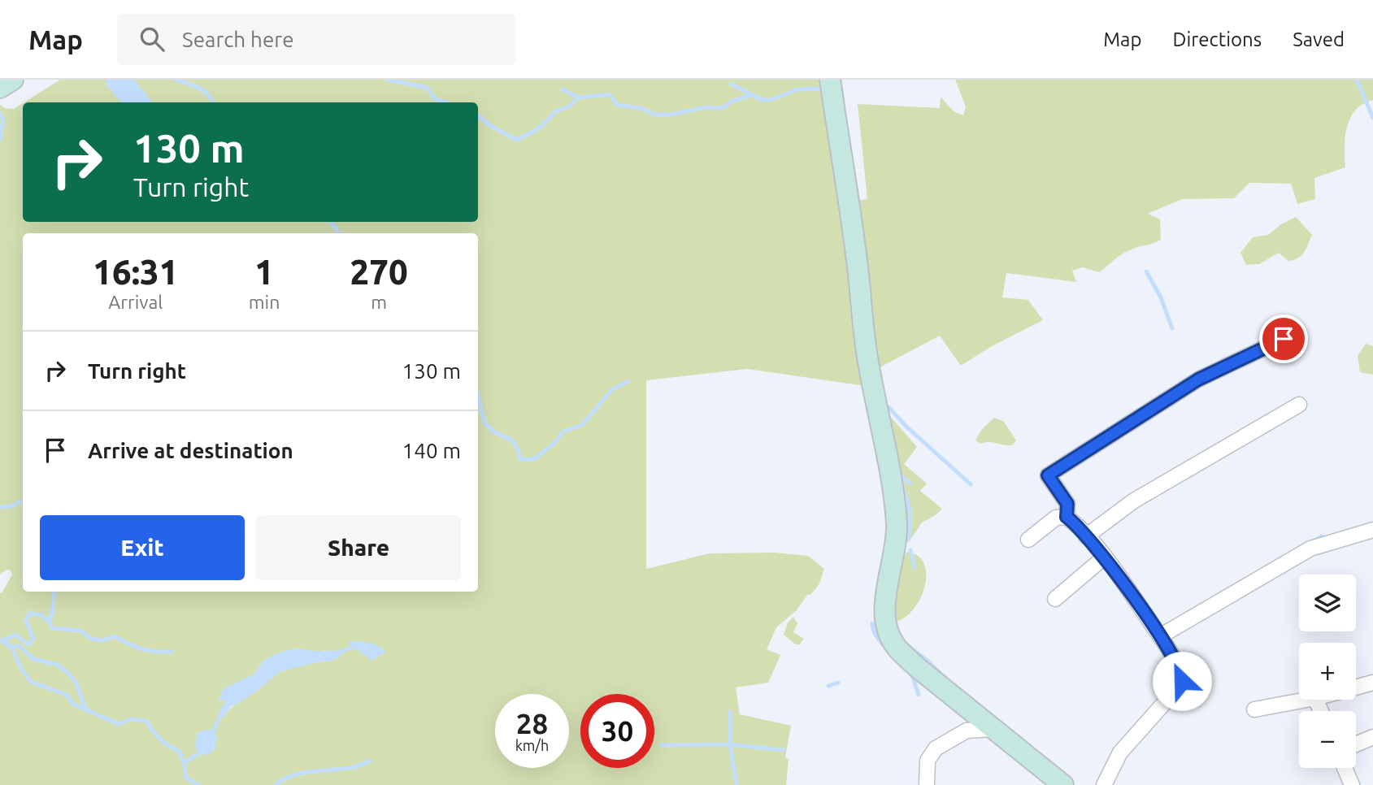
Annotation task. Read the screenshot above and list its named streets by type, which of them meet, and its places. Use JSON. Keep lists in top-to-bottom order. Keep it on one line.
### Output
{"page":{"header":"Map","search":"Search here","nav":["Map","Directions","Saved"],"turn":["130 m","Turn right"],"eta":["16:31","Arrival","1","min","270","m"],"list":[{"name":"Turn right","value":"130 m"},{"name":"Arrive at destination","value":"140 m"}],"buttons":["Exit","Share"],"map_buttons":["+","−"],"speed":"28 km/h","limit":"30"}}
